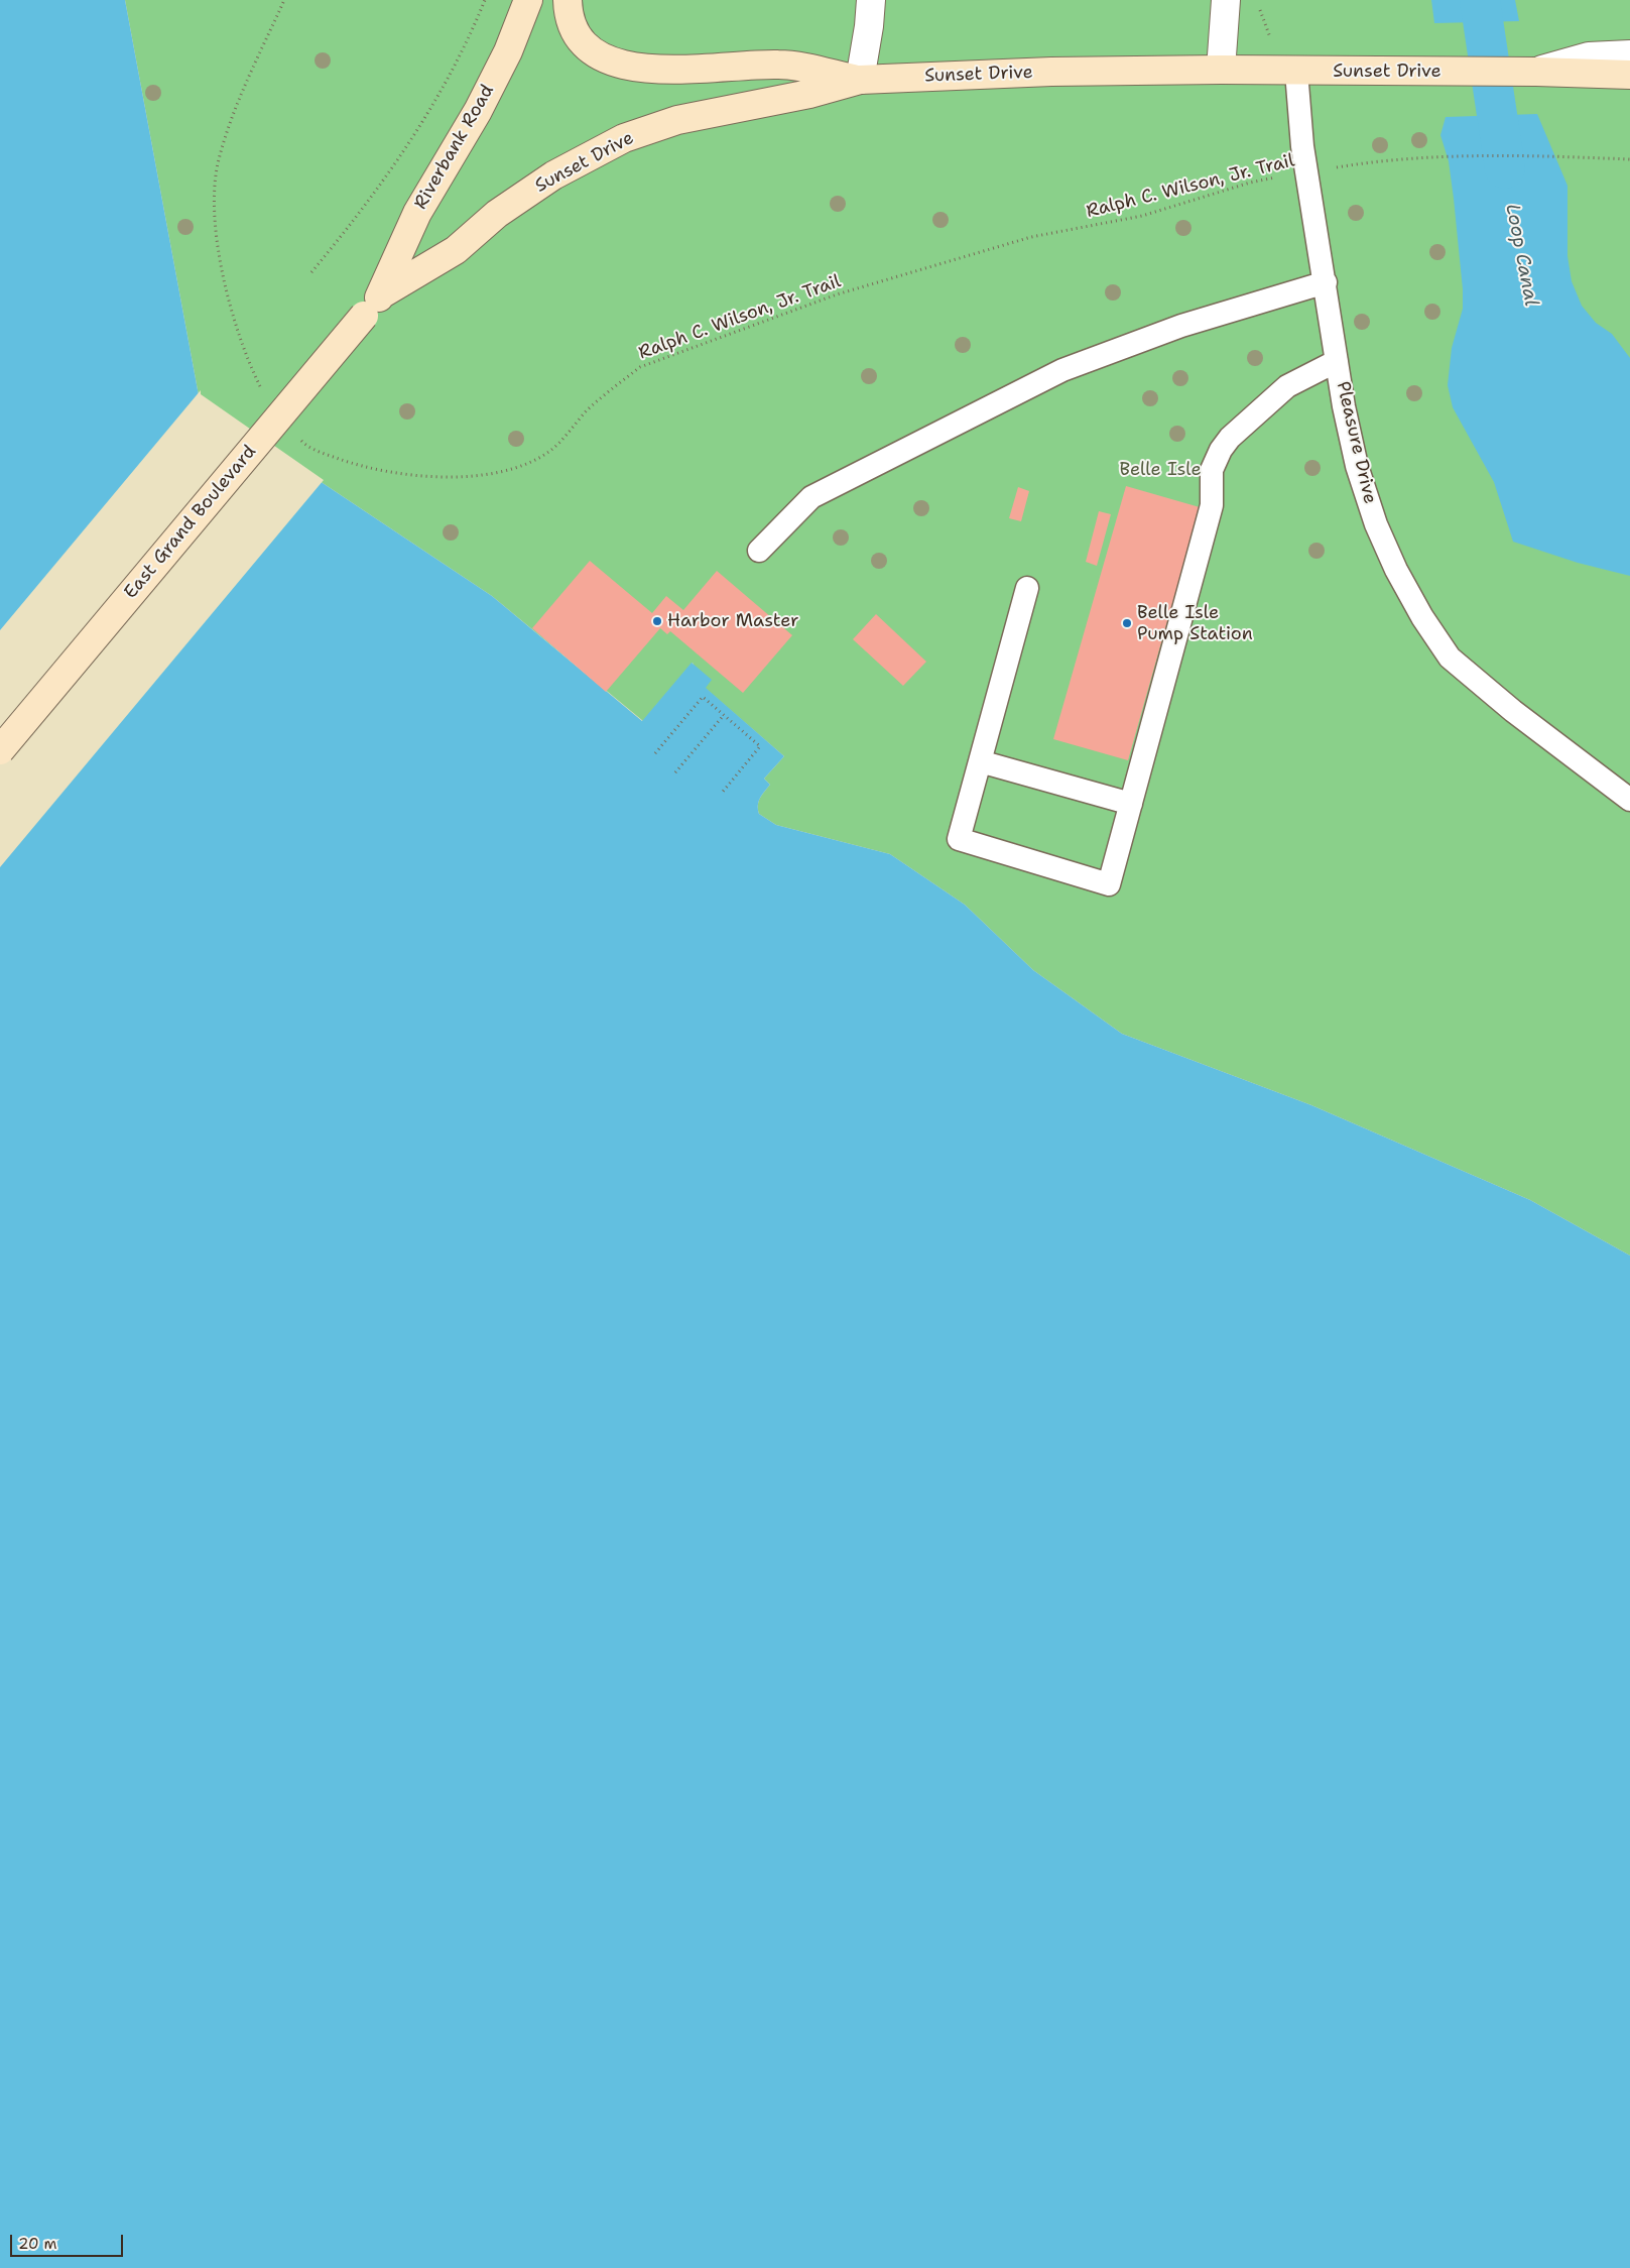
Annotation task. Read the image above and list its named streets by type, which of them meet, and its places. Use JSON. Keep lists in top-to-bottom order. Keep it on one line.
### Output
{"streets":{"street":["Sunset Drive","Riverbank Road","East Grand Boulevard"],"lane":["Pleasure Drive"],"path":["Ralph C. Wilson, Jr. Trail"]},"crossings":[["Sunset Drive","Riverbank Road"],["Sunset Drive","Pleasure Drive"],["Sunset Drive","East Grand Boulevard"],["Riverbank Road","East Grand Boulevard"],["Ralph C. Wilson, Jr. Trail","Pleasure Drive"]],"water":["Loop Canal"],"parks":["Belle Isle"],"places":["Harbor Master","Belle Isle Pump Station"],"scale_bar":"20 m"}
